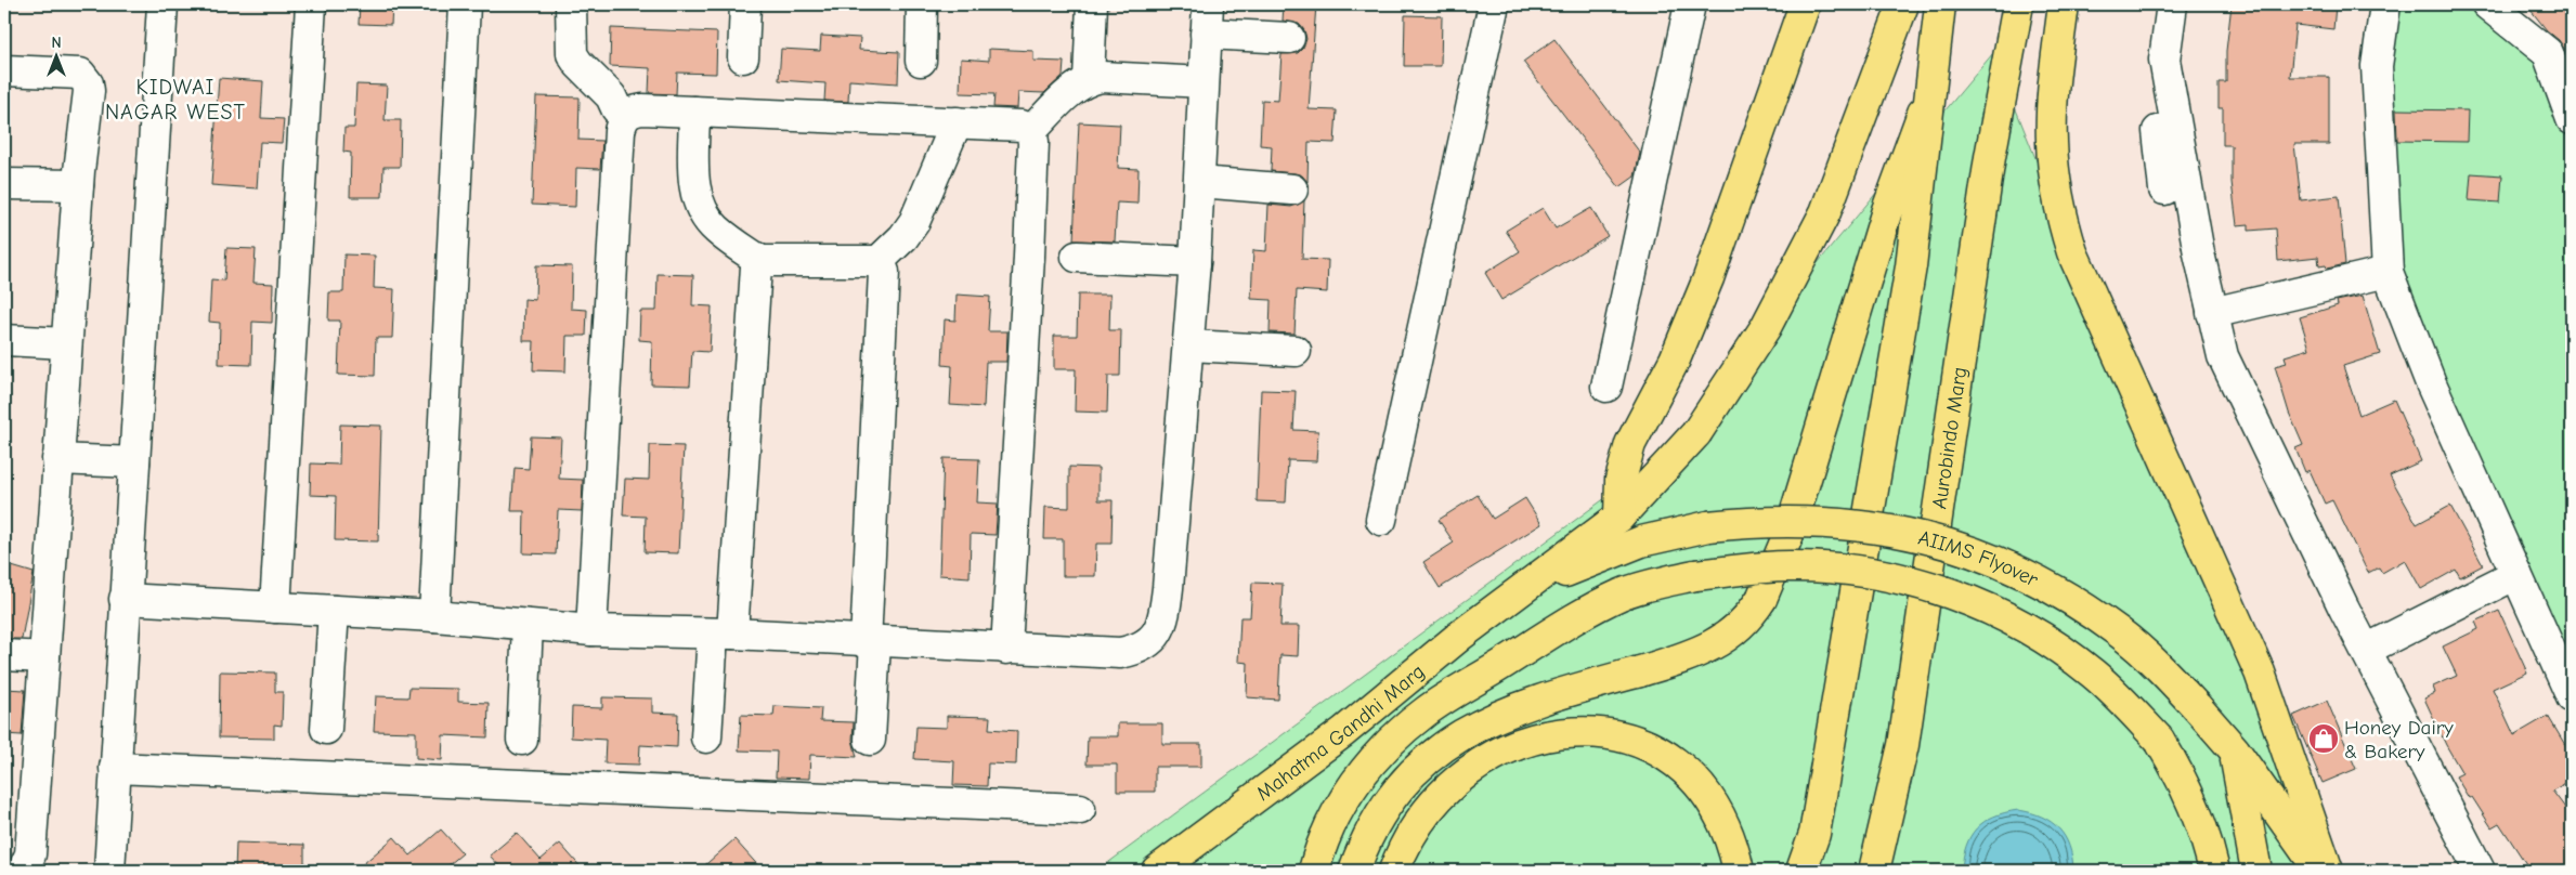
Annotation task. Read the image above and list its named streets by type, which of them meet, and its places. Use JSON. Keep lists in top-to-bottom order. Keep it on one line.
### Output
{"streets":{"main road":["Aurobindo Marg","AIIMS Flyover","Mahatma Gandhi Marg"]},"crossings":[["AIIMS Flyover","Mahatma Gandhi Marg"]],"districts":["KIDWAI NAGAR WEST"],"places":{"shop":["Honey Dairy & Bakery"]},"north":"top"}
